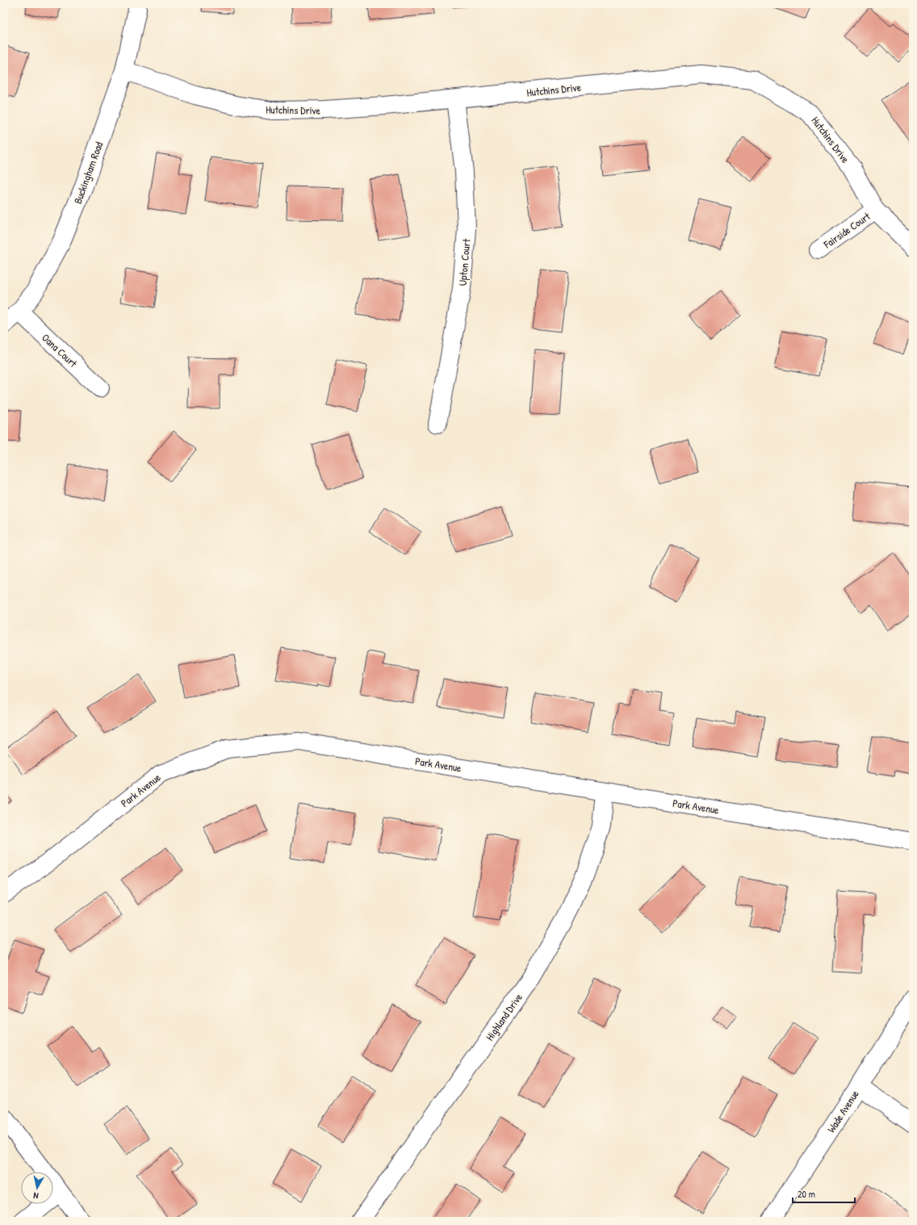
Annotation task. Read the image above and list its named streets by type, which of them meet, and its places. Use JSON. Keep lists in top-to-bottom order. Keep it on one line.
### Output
{"streets":{"street":["Hutchins Drive","Buckingham Road","Fairside Court","Upton Court","Oana Court","Park Avenue","Highland Drive","Wade Avenue"]},"crossings":[["Hutchins Drive","Buckingham Road"],["Hutchins Drive","Fairside Court"],["Hutchins Drive","Upton Court"],["Buckingham Road","Oana Court"],["Park Avenue","Highland Drive"]],"scale_bar":"20 m","north":"bottom"}
